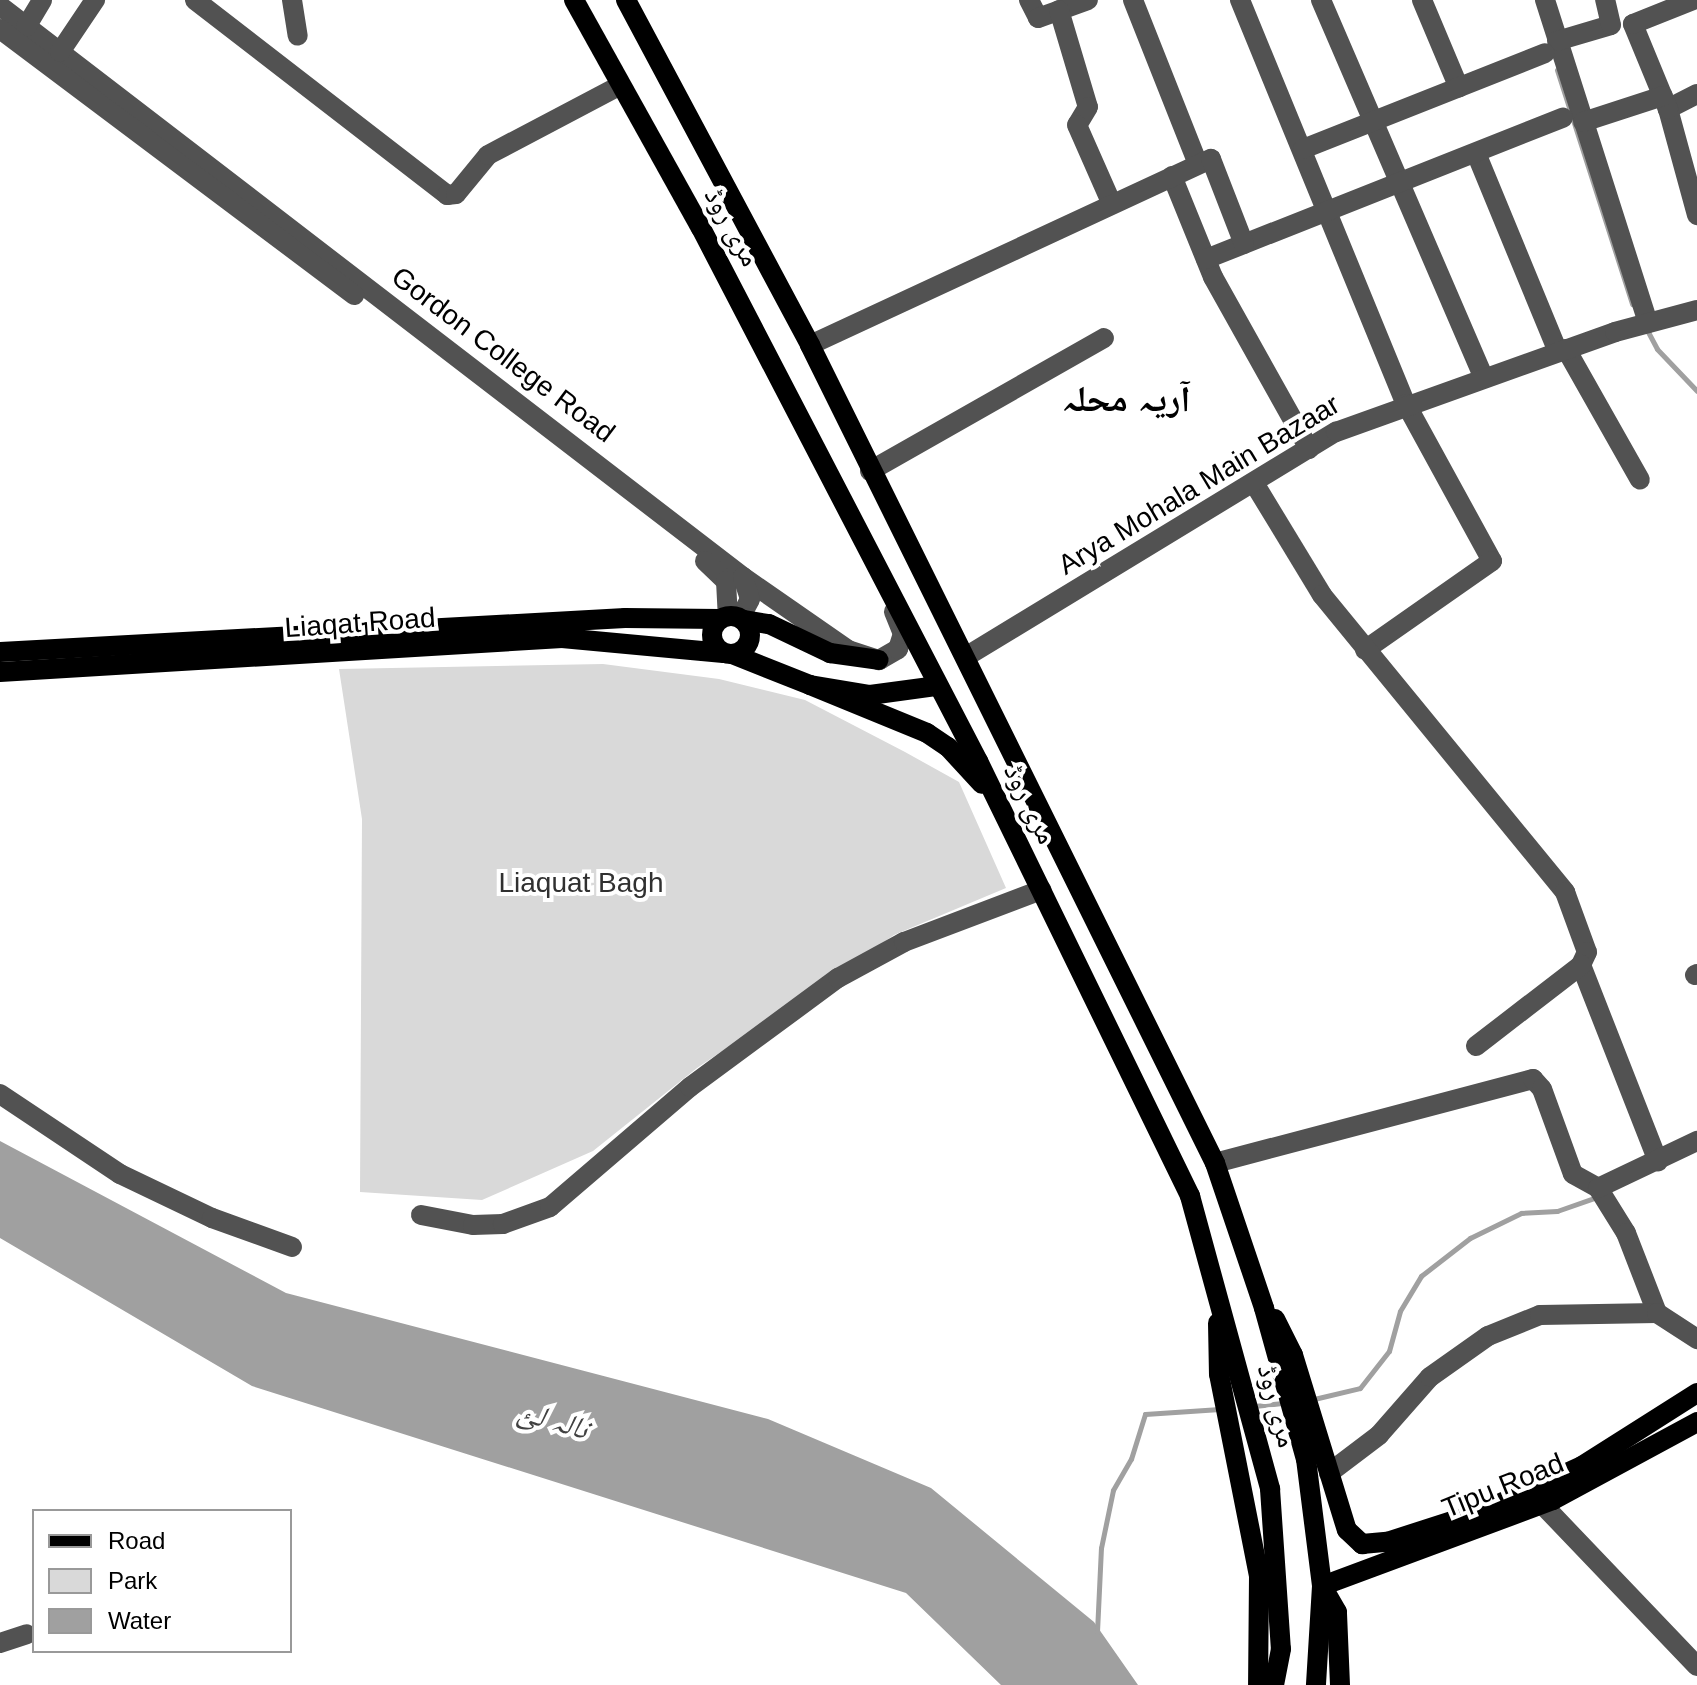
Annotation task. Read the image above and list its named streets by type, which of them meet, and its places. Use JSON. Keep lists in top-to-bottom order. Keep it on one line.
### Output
{"streets":{"main road":["مری روڈ","Liaqat Road","Tipu Road"],"street":["Gordon College Road","Arya Mohala Main Bazaar"]},"crossings":[["مری روڈ","Arya Mohala Main Bazaar"],["مری روڈ","Liaqat Road"],["مری روڈ","Tipu Road"],["Gordon College Road","Liaqat Road"]],"districts":["آریہ محلہ"],"water":["نالہ لئ"],"parks":["Liaquat Bagh"],"legend":["Road","Park","Water"]}
